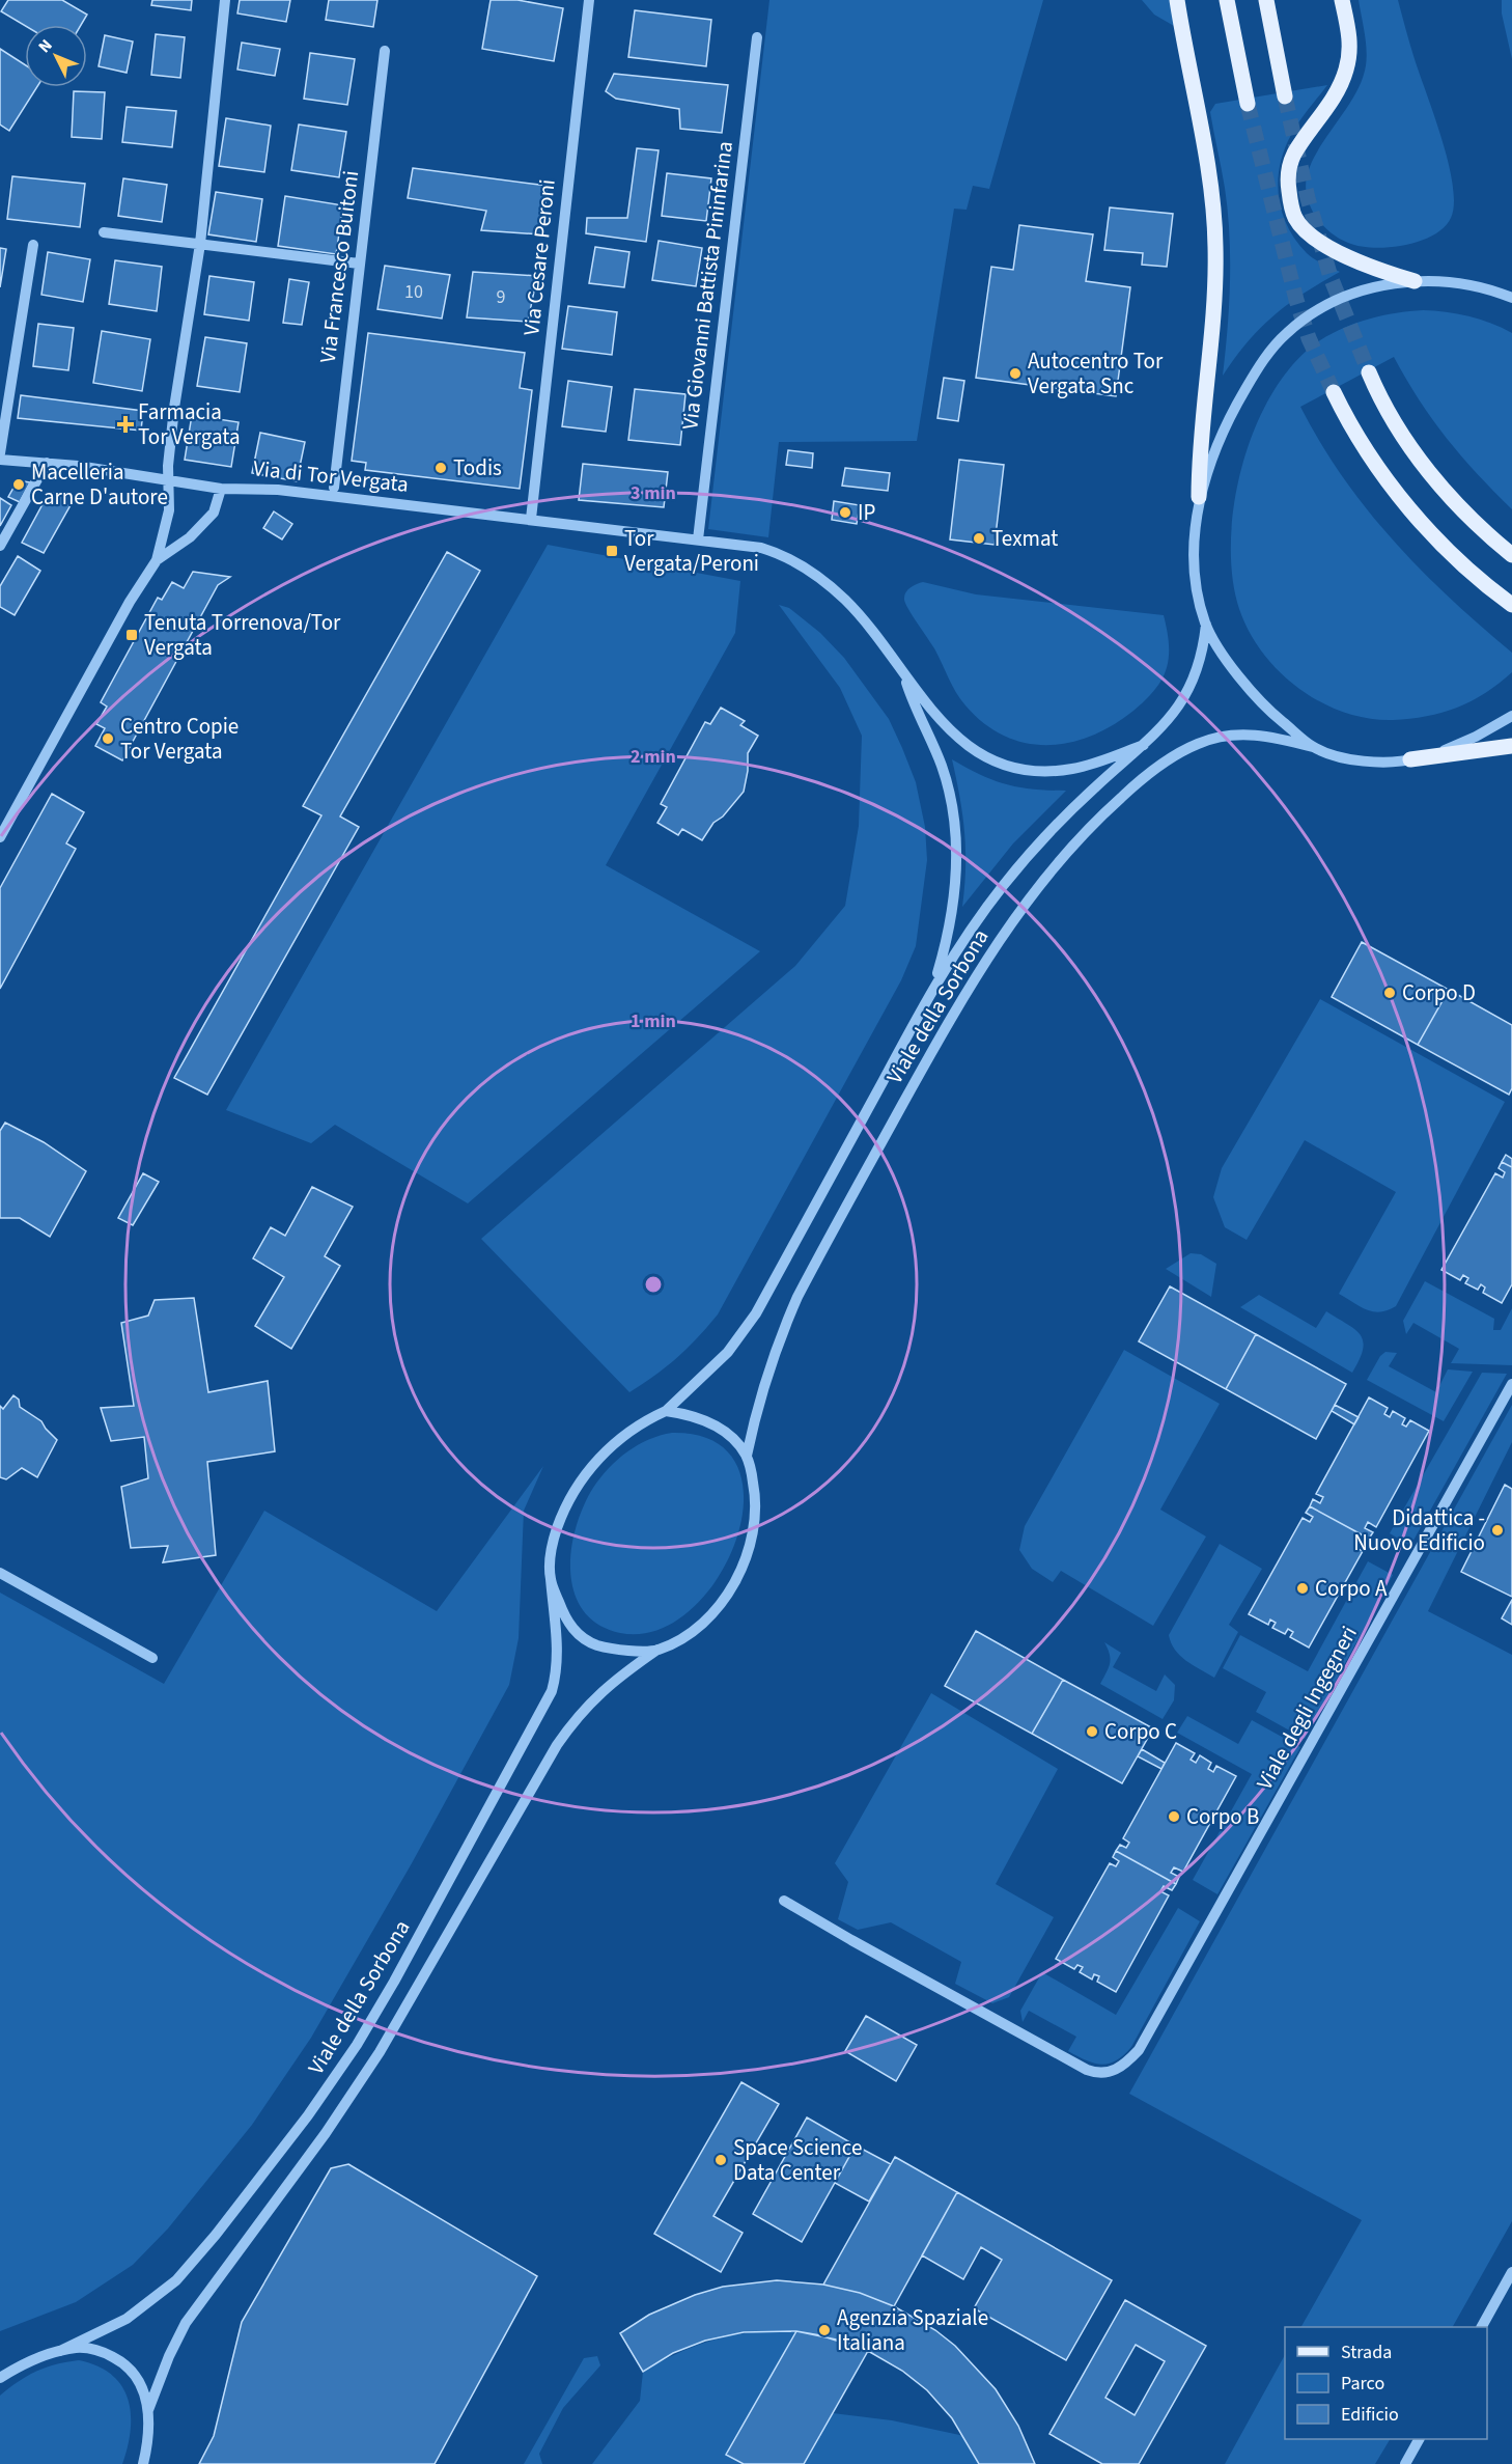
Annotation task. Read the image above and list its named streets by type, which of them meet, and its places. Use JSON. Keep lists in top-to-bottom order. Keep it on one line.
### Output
{"streets":{"street":["Via Cesare Peroni","Via Francesco Buitoni","Via Giovanni Battista Pininfarina","Via di Tor Vergata","Viale della Sorbona","Viale degli Ingegneri"]},"crossings":[["Via Cesare Peroni","Via di Tor Vergata"],["Via Giovanni Battista Pininfarina","Via di Tor Vergata"],["Via di Tor Vergata","Viale della Sorbona"]],"places":{"other":["Autocentro Tor Vergata Snc","Todis","Macelleria Carne D'autore","IP","Texmat","Centro Copie Tor Vergata","Corpo D","Didattica - Nuovo Edificio","Corpo A","Corpo C","Corpo B","Space Science Data Center","Agenzia Spaziale Italiana"],"health":["Farmacia Tor Vergata"],"transit":["Tor Vergata/Peroni","Tenuta Torrenova/Tor Vergata"]},"house_numbers":["10","9"],"legend":["Strada","Parco","Edificio"],"north":"top left","rings":["3 min","2 min","1 min"]}
